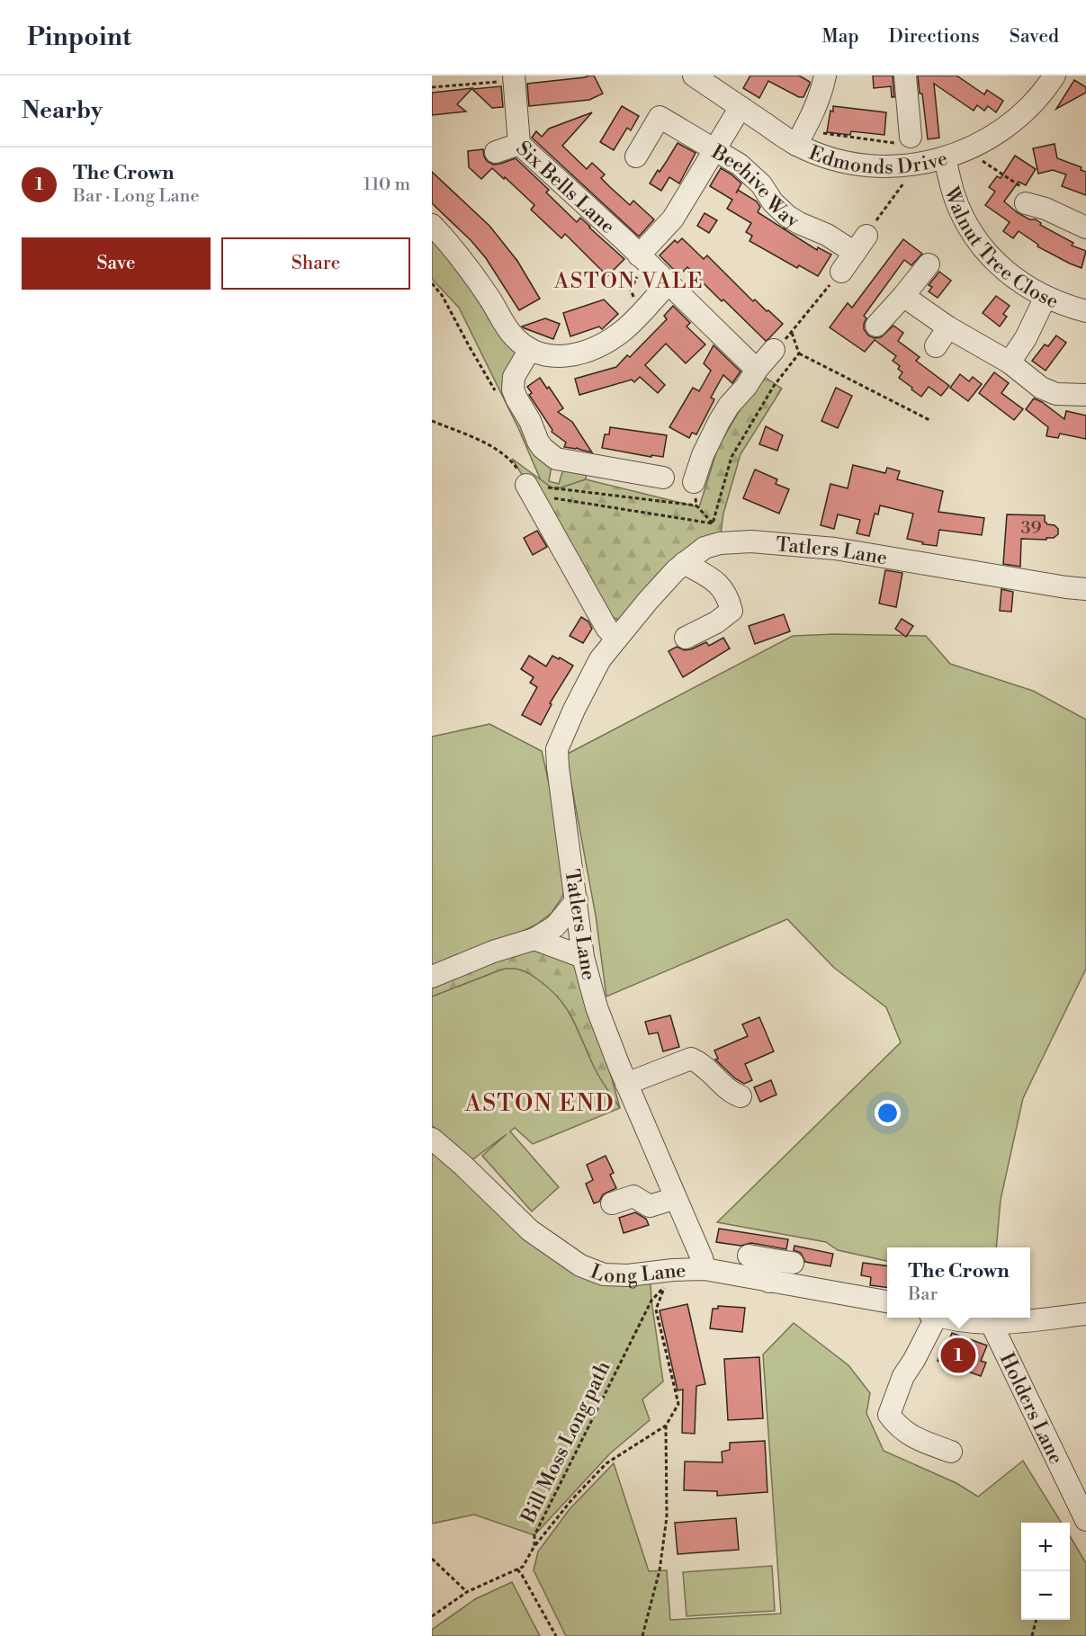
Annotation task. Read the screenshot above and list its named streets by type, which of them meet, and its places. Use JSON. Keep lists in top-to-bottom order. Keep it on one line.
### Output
{"streets":{"street":["Edmonds Drive","Six Bells Lane","Beehive Way","Walnut Tree Close","Tatlers Lane","Long Lane","Holders Lane"],"path":["Bill Moss Long path"]},"crossings":[["Edmonds Drive","Walnut Tree Close"],["Tatlers Lane","Long Lane"],["Long Lane","Bill Moss Long path"]],"districts":["ASTON VALE","ASTON END"],"house_numbers":["39"],"page":{"header":"Pinpoint","nav":["Map","Directions","Saved"],"heading":"Nearby","list":[{"mark":"1","name":"The Crown","note":"Bar · Long Lane","value":"110 m"}],"buttons":["Save","Share"],"popup":["The Crown","Bar"],"pins":"1","map_buttons":["+","−"]}}
